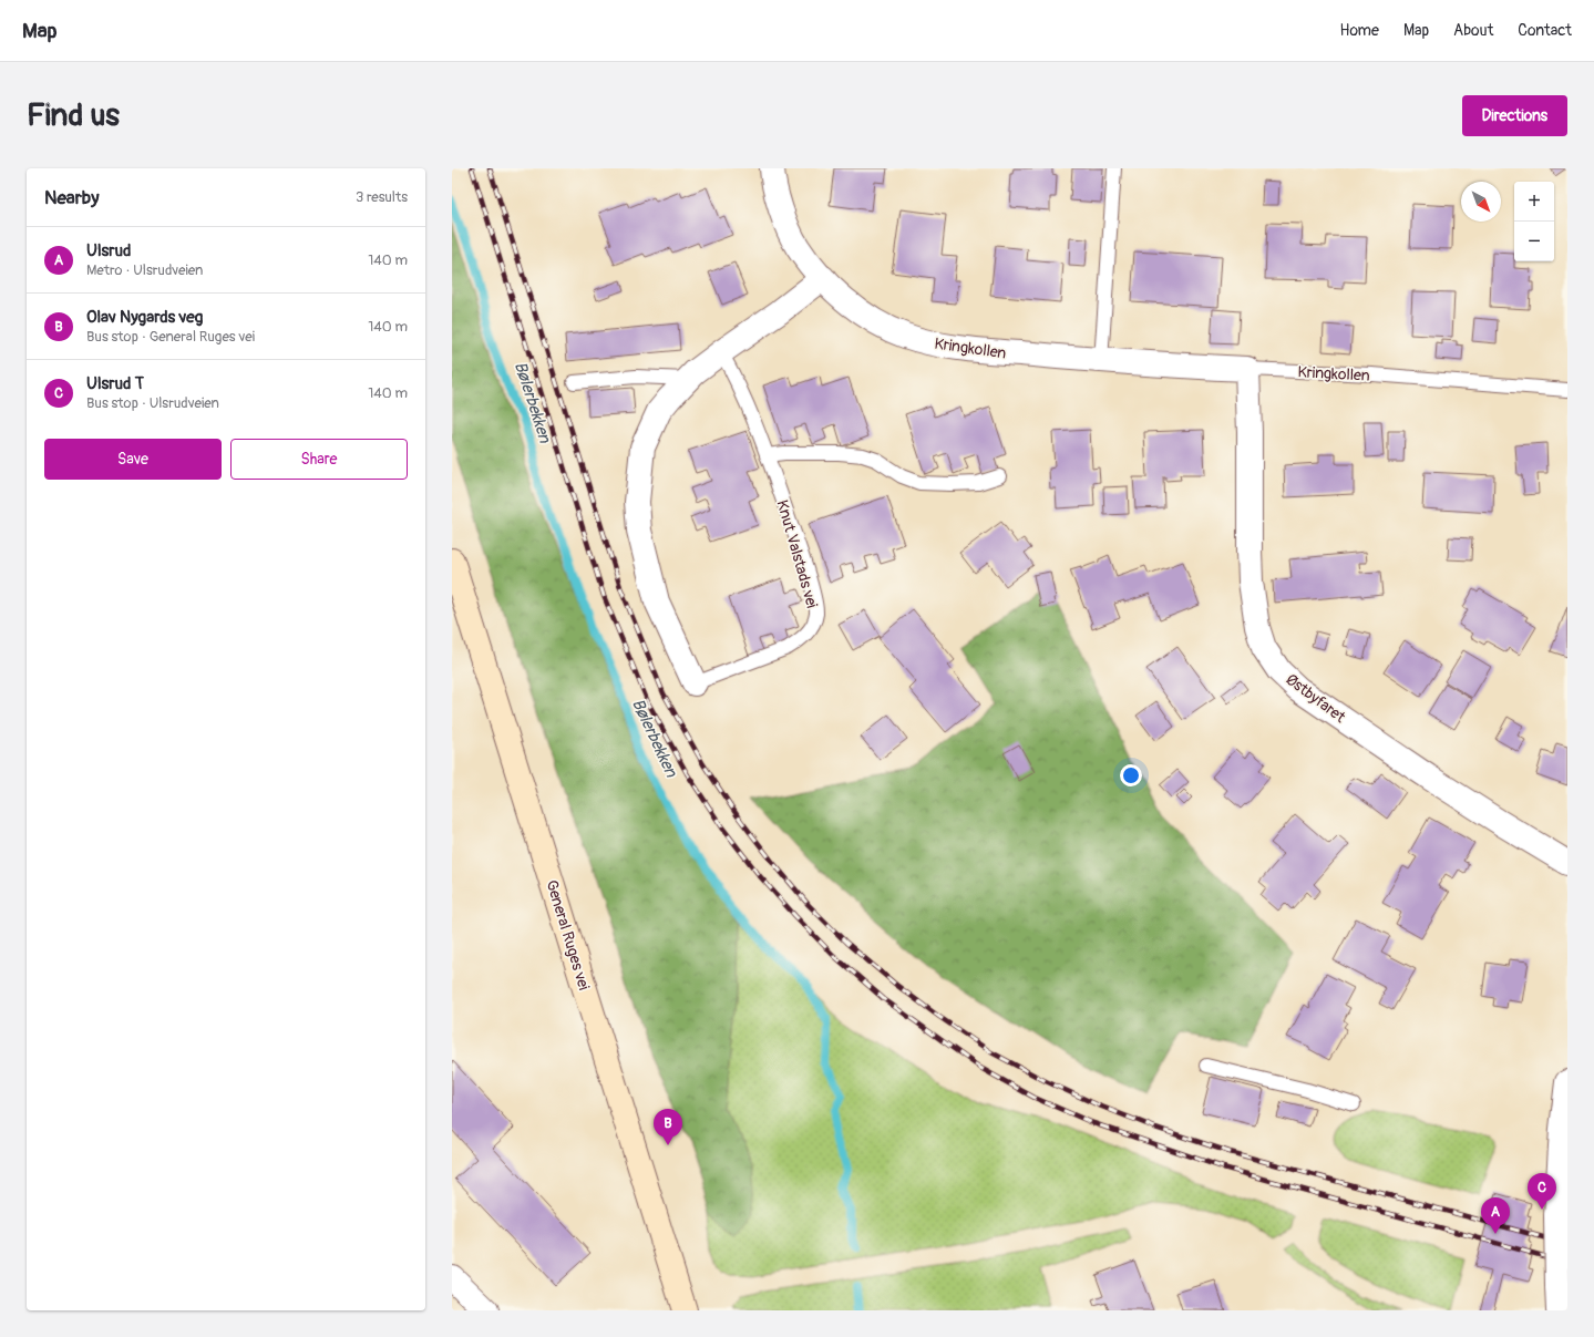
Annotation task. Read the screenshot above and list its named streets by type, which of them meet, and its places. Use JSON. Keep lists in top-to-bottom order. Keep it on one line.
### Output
{"streets":{"main road":["General Ruges vei"],"street":["Kringkollen","Knut Valstads vei","Østbyfaret"]},"crossings":[["Kringkollen","Knut Valstads vei"],["Kringkollen","Østbyfaret"]],"water":["Bølerbekken"],"north":"bottom right","page":{"header":"Map","nav":["Home","Map","About","Contact"],"buttons":["Directions",["Save","Share"]],"title":"Find us","heading":["Nearby","3 results"],"map_buttons":["+","−"],"list":[{"mark":"A","name":"Ulsrud","note":"Metro · Ulsrudveien","value":"140 m"},{"mark":"B","name":"Olav Nygards veg","note":"Bus stop · General Ruges vei","value":"140 m"},{"mark":"C","name":"Ulsrud T","note":"Bus stop · Ulsrudveien","value":"140 m"}],"pins":["B","C","A"]}}
